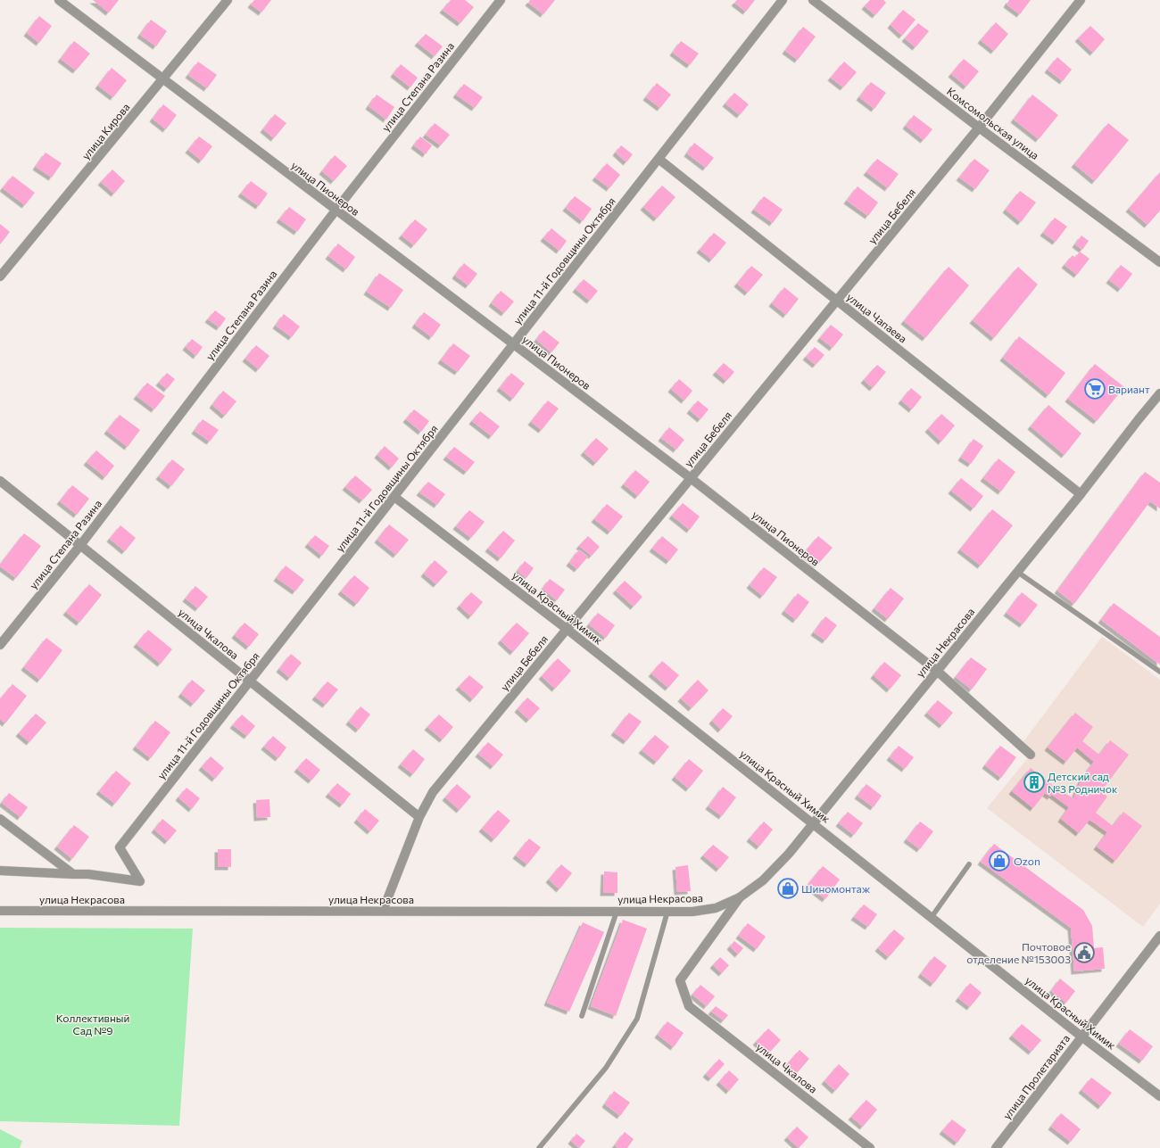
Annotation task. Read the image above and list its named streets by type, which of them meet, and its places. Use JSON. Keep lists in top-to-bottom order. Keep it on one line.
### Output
{"streets":{"street":["улица Степана Разина","Комсомольская улица","улица Кирова","улица Пионеров","улица Бебеля","улица 11-й Годовщины Октября","улица Чапаева","улица Красный Химик","улица Чкалова","улица Некрасова","улица Пролетариата"]},"crossings":[["улица Степана Разина","улица Пионеров"],["улица Степана Разина","улица Чкалова"],["Комсомольская улица","улица Бебеля"],["улица Кирова","улица Пионеров"],["улица Пионеров","улица Бебеля"],["улица Пионеров","улица 11-й Годовщины Октября"],["улица Пионеров","улица Некрасова"],["улица Бебеля","улица Чапаева"],["улица Бебеля","улица Красный Химик"],["улица Бебеля","улица Чкалова"],["улица Бебеля","улица Некрасова"],["улица 11-й Годовщины Октября","улица Чапаева"],["улица 11-й Годовщины Октября","улица Красный Химик"],["улица 11-й Годовщины Октября","улица Чкалова"],["улица Чапаева","улица Некрасова"],["улица Красный Химик","улица Некрасова"],["улица Красный Химик","улица Пролетариата"],["улица Чкалова","улица Некрасова"]],"parks":["Коллективный Сад №9"],"places":{"supermarket":["Вариант"],"building":["Детский сад №3 Родничок"],"shop":["Ozon","Шиномонтаж"],"public building":["Почтовое отделение №153003"]}}
